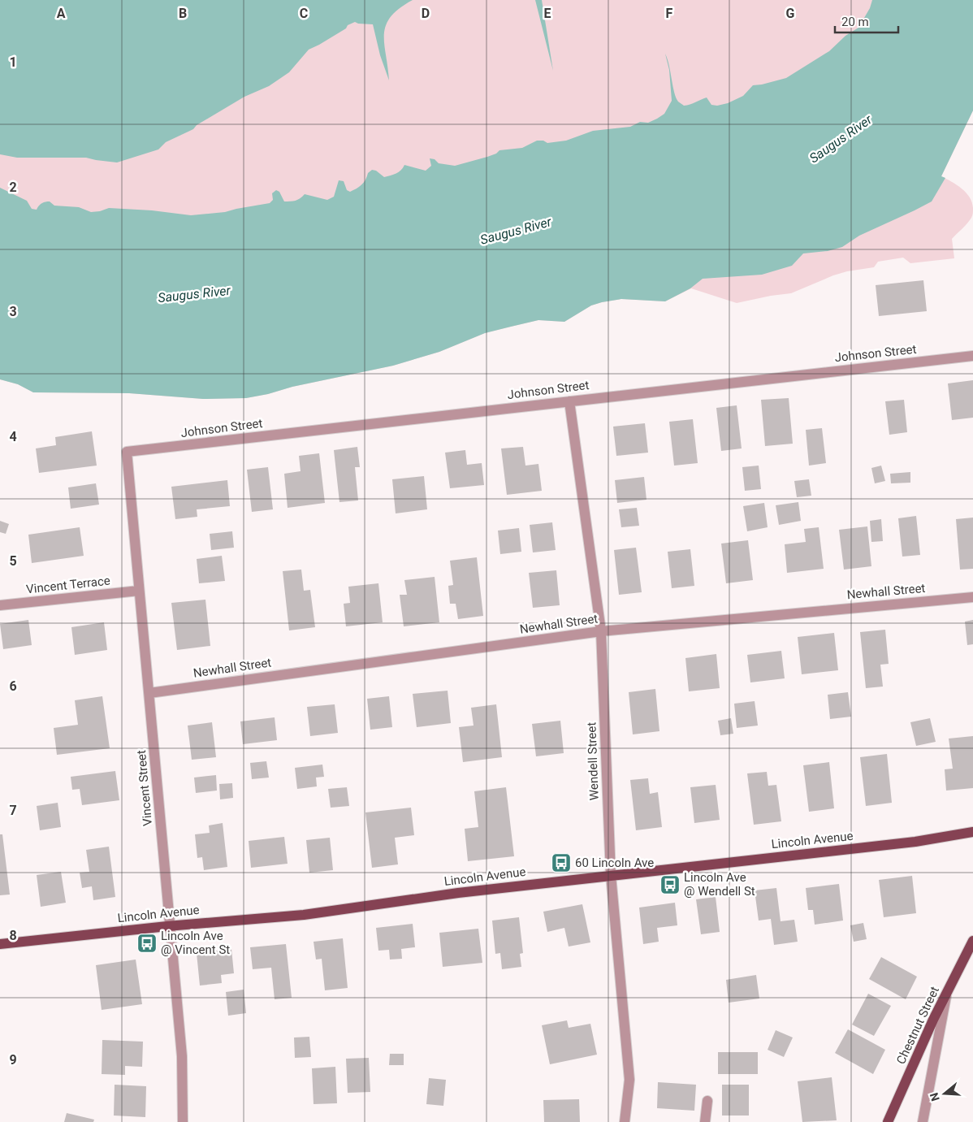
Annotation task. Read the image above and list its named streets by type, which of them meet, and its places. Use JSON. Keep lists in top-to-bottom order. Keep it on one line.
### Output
{"streets":{"main road":["Lincoln Avenue","Chestnut Street"],"street":["Johnson Street","Vincent Terrace","Newhall Street","Wendell Street","Vincent Street"]},"crossings":[["Johnson Street","Wendell Street"],["Johnson Street","Vincent Street"],["Vincent Terrace","Vincent Street"],["Newhall Street","Wendell Street"],["Newhall Street","Vincent Street"],["Wendell Street","Lincoln Avenue"],["Vincent Street","Lincoln Avenue"]],"water":["Saugus River"],"places":{"bus stop":["60 Lincoln Ave","Lincoln Ave @ Wendell St","Lincoln Ave @ Vincent St"]},"scale_bar":"20 m","north":"left","grid":{"columns":["A","B","C","D","E","F","G"],"rows":["1","2","3","4","5","6","7","8","9"]}}
